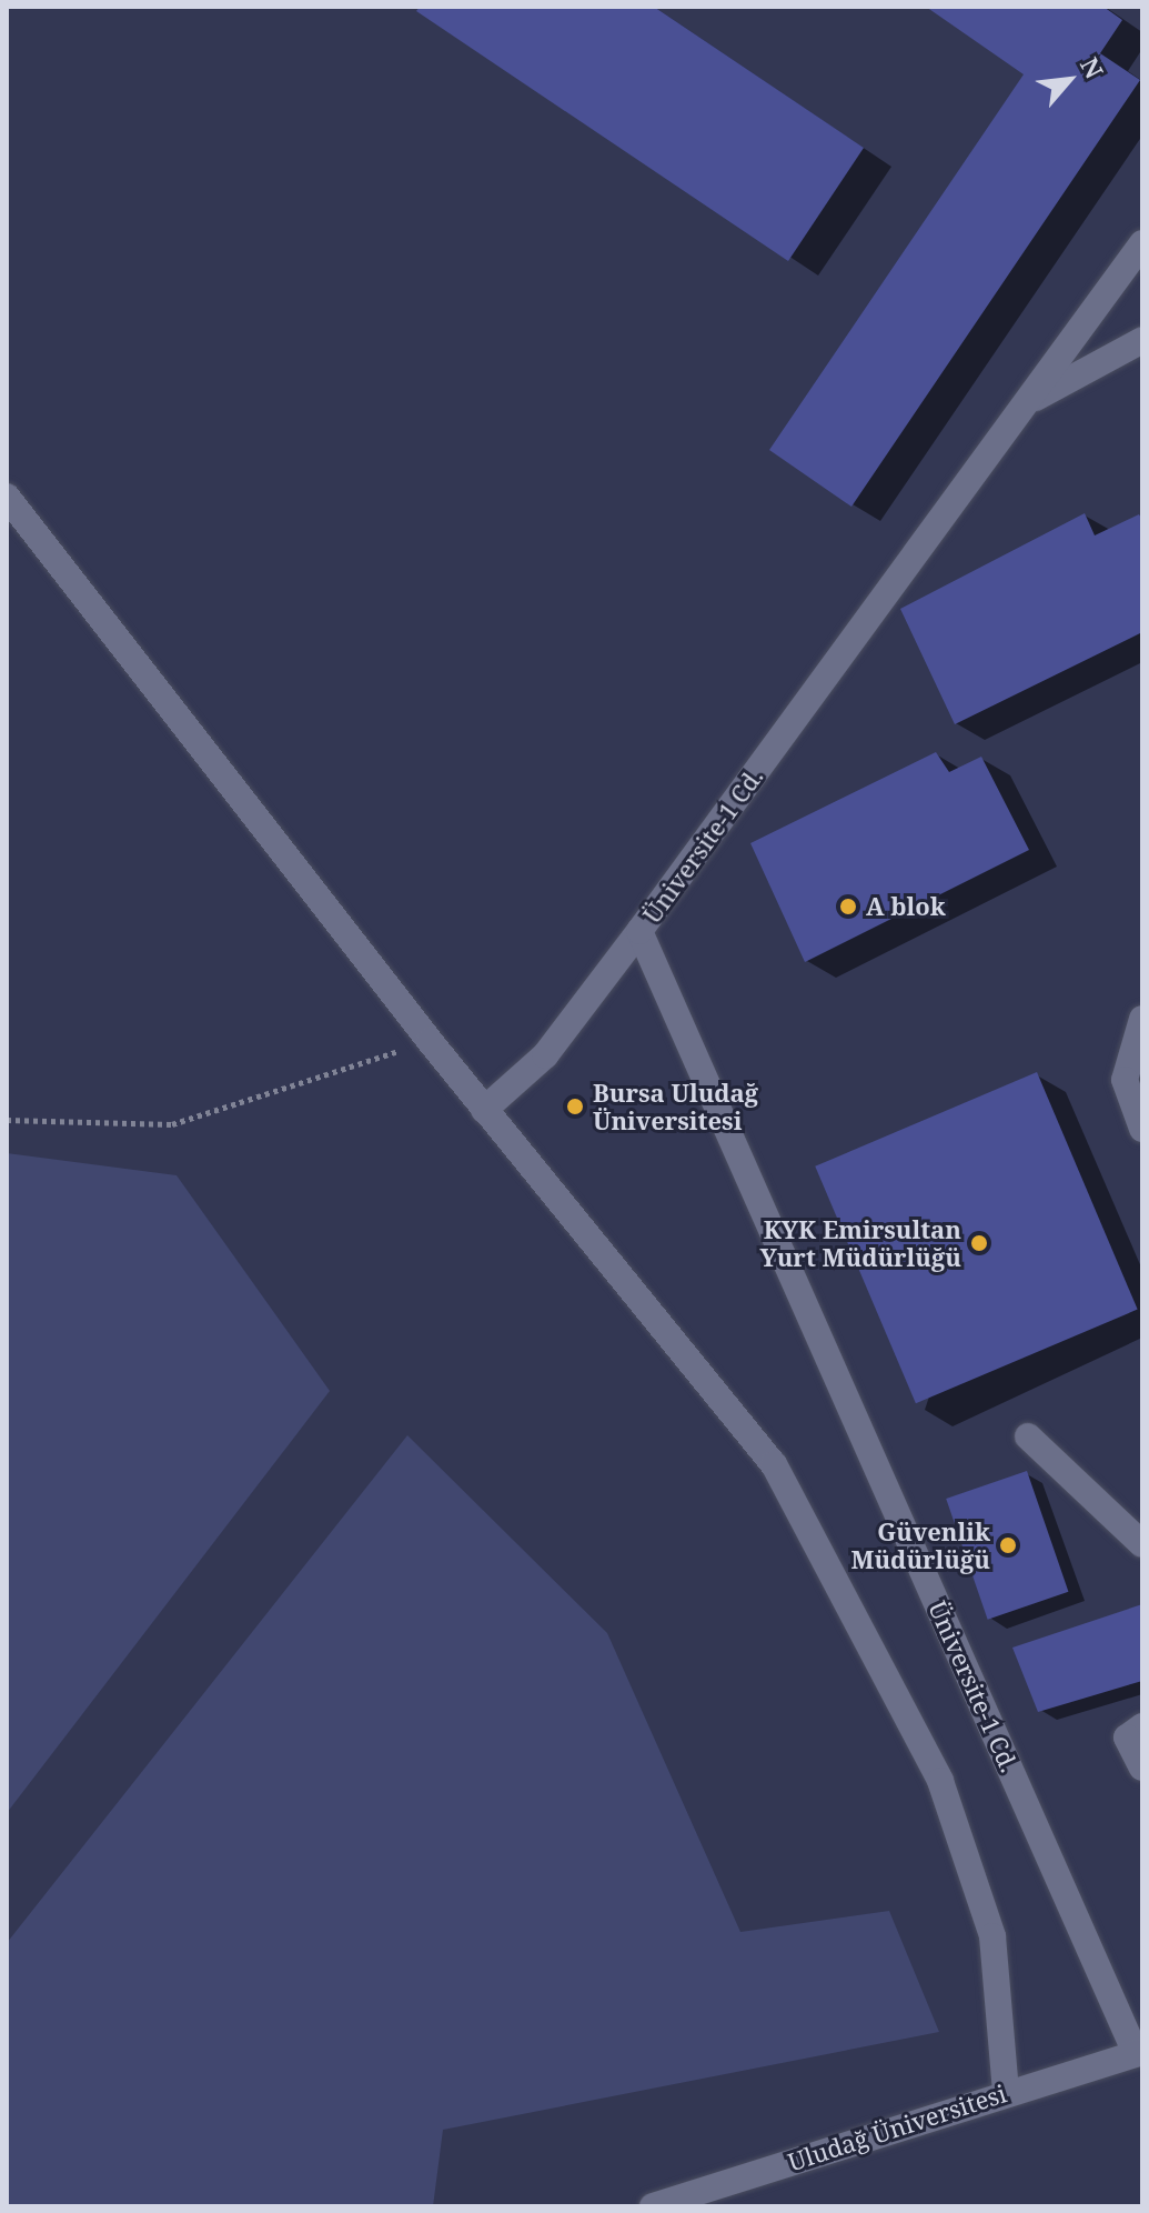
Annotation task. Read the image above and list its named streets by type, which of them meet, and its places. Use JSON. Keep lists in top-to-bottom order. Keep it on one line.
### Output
{"streets":{"street":["Üniversite-1 Cd.","Uludağ Üniversitesi"]},"crossings":[["Üniversite-1 Cd.","Uludağ Üniversitesi"]],"places":["A blok","Bursa Uludağ Üniversitesi","KYK Emirsultan Yurt Müdürlüğü","Güvenlik Müdürlüğü"],"north":"top right"}
